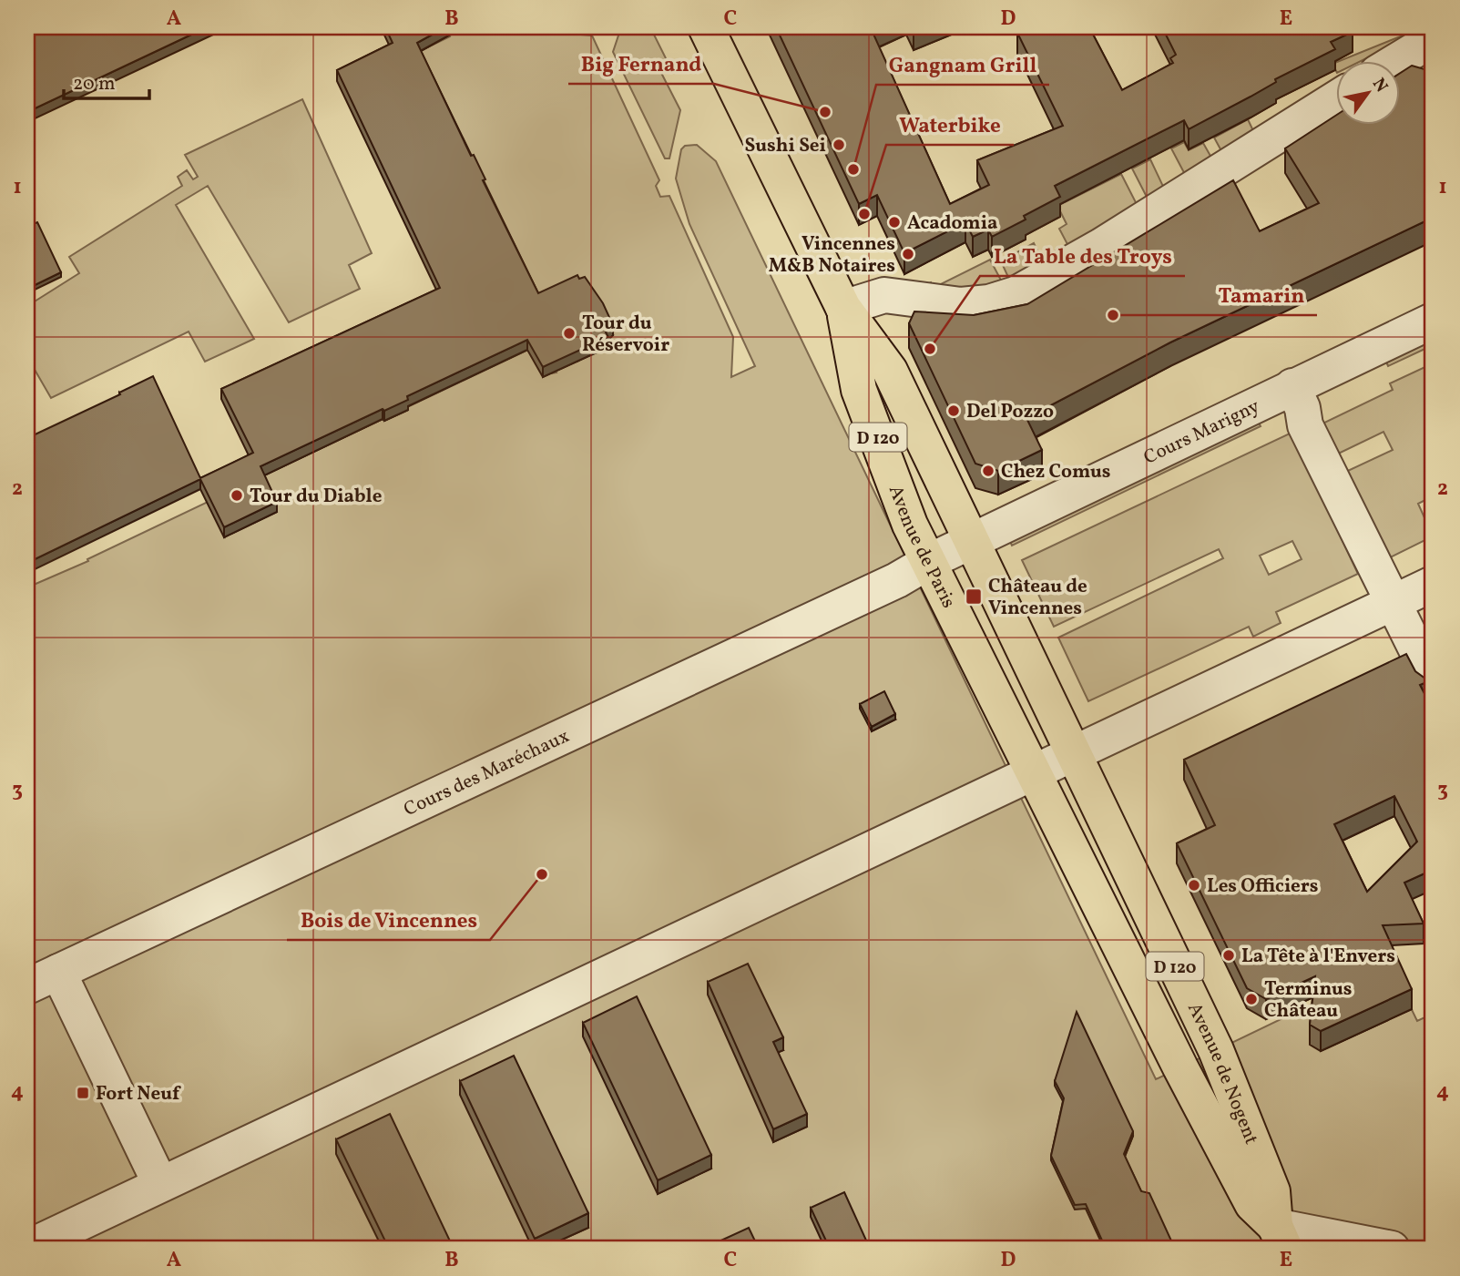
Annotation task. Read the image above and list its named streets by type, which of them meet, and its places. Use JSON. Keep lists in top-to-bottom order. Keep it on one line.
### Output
{"streets":{"main road":["D 120","Avenue de Paris","Avenue de Nogent"],"street":["Cours Marigny","Cours des Maréchaux"]},"crossings":[["Cours Marigny","Avenue de Paris"],["Cours Marigny","Cours des Maréchaux"],["Avenue de Paris","Cours des Maréchaux"],["Avenue de Paris","Avenue de Nogent"]],"places":{"other":["Big Fernand","Sushi Sei","Gangnam Grill","Waterbike","Acadomia","Vincennes M&B Notaires","Tamarin","Tour du Réservoir","La Table des Troys","Del Pozzo","Chez Comus","Tour du Diable","Bois de Vincennes","Les Officiers","La Tête à l'Envers","Terminus Château"],"transit":["Château de Vincennes","Fort Neuf"]},"scale_bar":"20 m","north":"top right","grid":{"columns":["A","B","C","D","E"],"rows":["1","2","3","4"]}}
